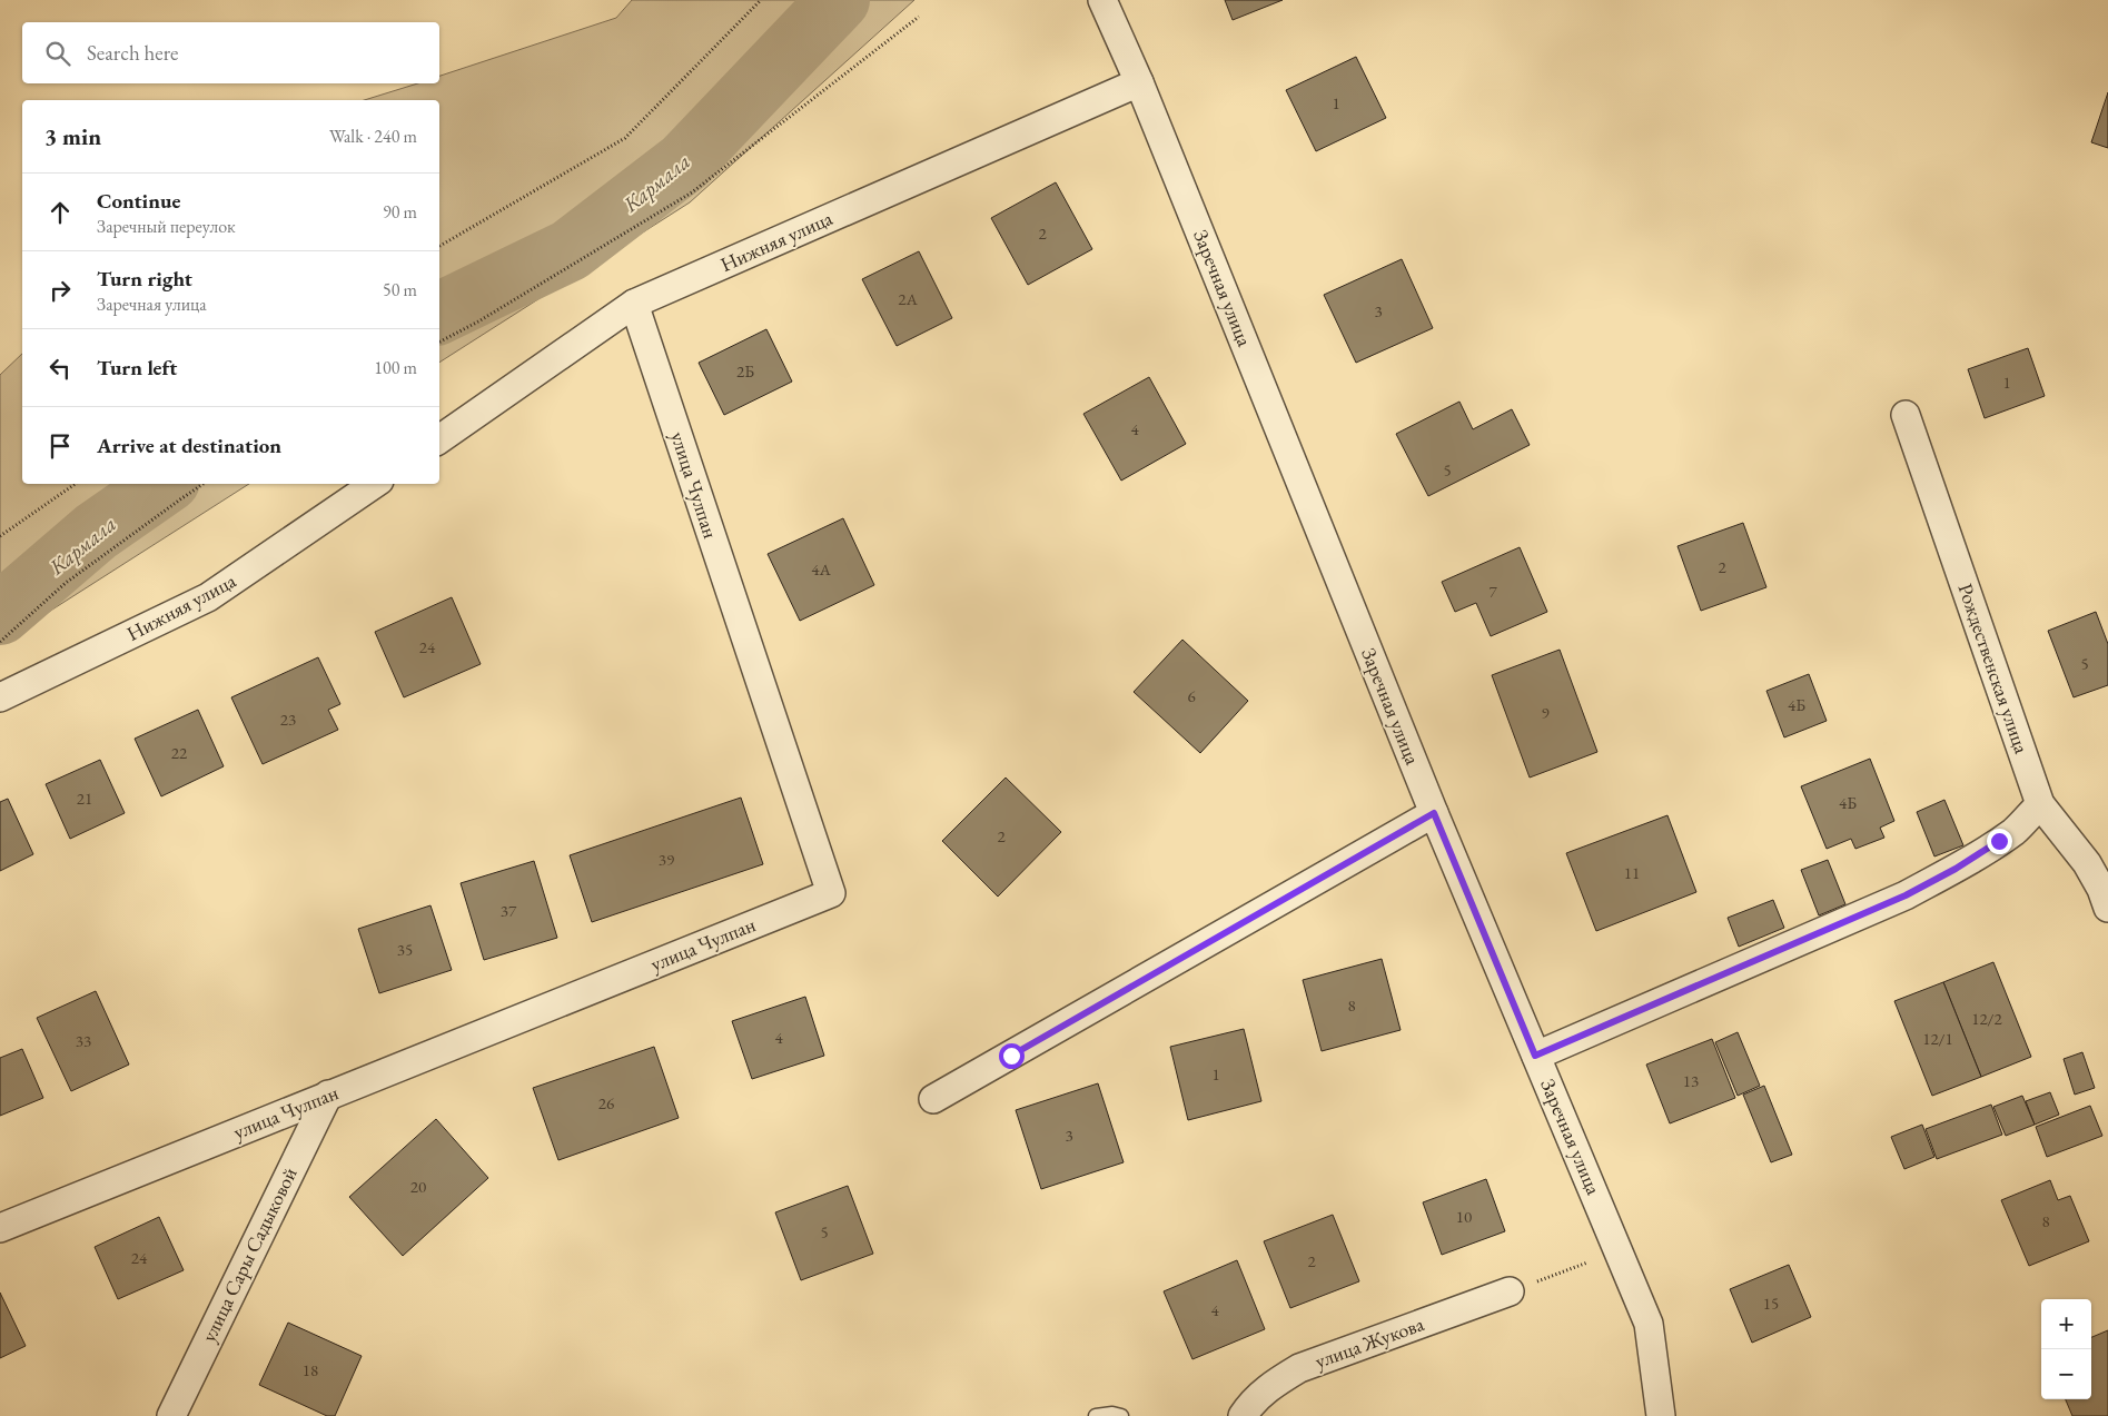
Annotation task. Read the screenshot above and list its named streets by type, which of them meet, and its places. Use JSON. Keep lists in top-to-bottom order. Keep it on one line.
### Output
{"streets":{"street":["Нижняя улица","Заречная улица","улица Чулпан","Рождественская улица","улица Сары Садыковой","улица Жукова"]},"crossings":[["Нижняя улица","Заречная улица"],["Нижняя улица","улица Чулпан"],["улица Чулпан","улица Сары Садыковой"]],"water":["Кармала"],"house_numbers":["1","2","2А","3","2Б","1","4","5","2","4А","7","24","5","6","4Б","9","23","22","21","4Б","2","39","11","37","35","8","12/2","4","12/1","33","1","13","26","3","20","10","8","5","24","2","15","4","18"],"page":{"search":"Search here","heading":["3 min","Walk · 240 m"],"list":[["Continue","Заречный переулок","90 m"],["Turn right","Заречная улица","50 m"],["Turn left","100 m"],"Arrive at destination"],"map_buttons":["+","−"]}}
